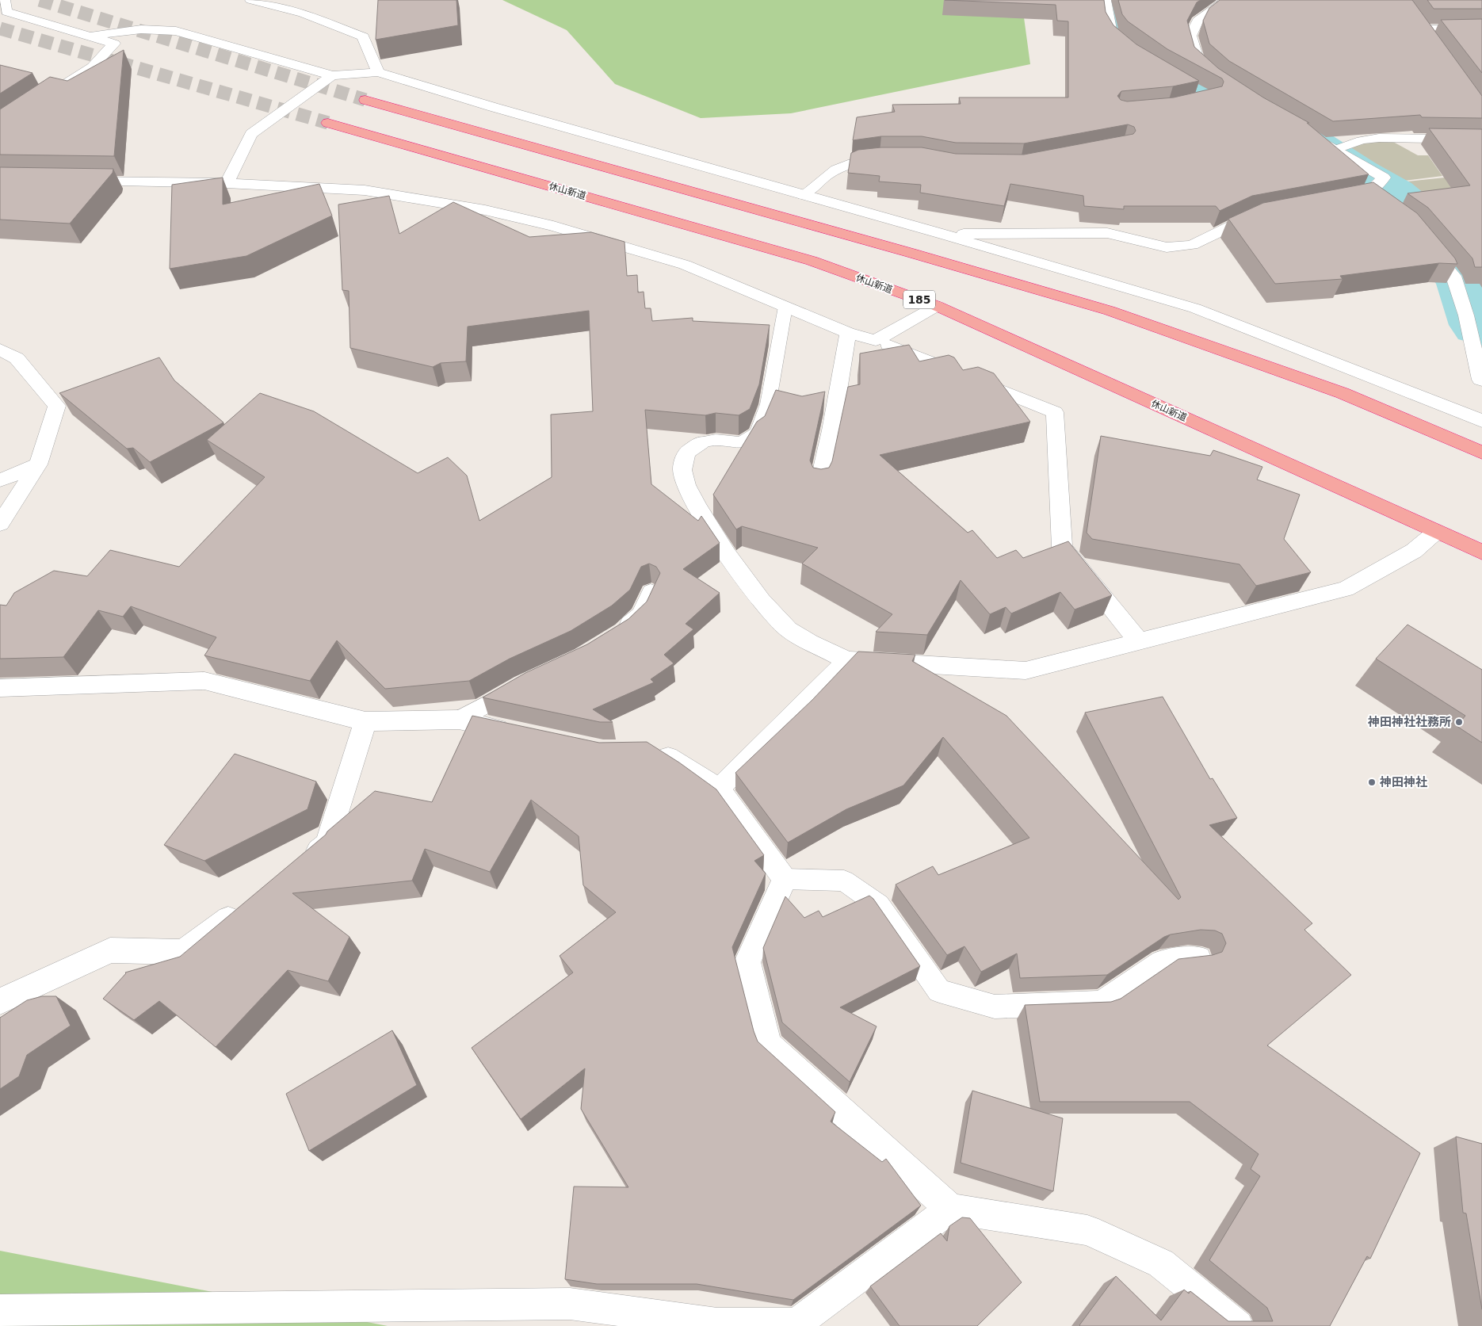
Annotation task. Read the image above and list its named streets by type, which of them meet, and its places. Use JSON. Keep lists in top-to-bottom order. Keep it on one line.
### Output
{"streets":{"highway":["休山新道","185"]},"places":["神田神社社務所","神田神社"]}
